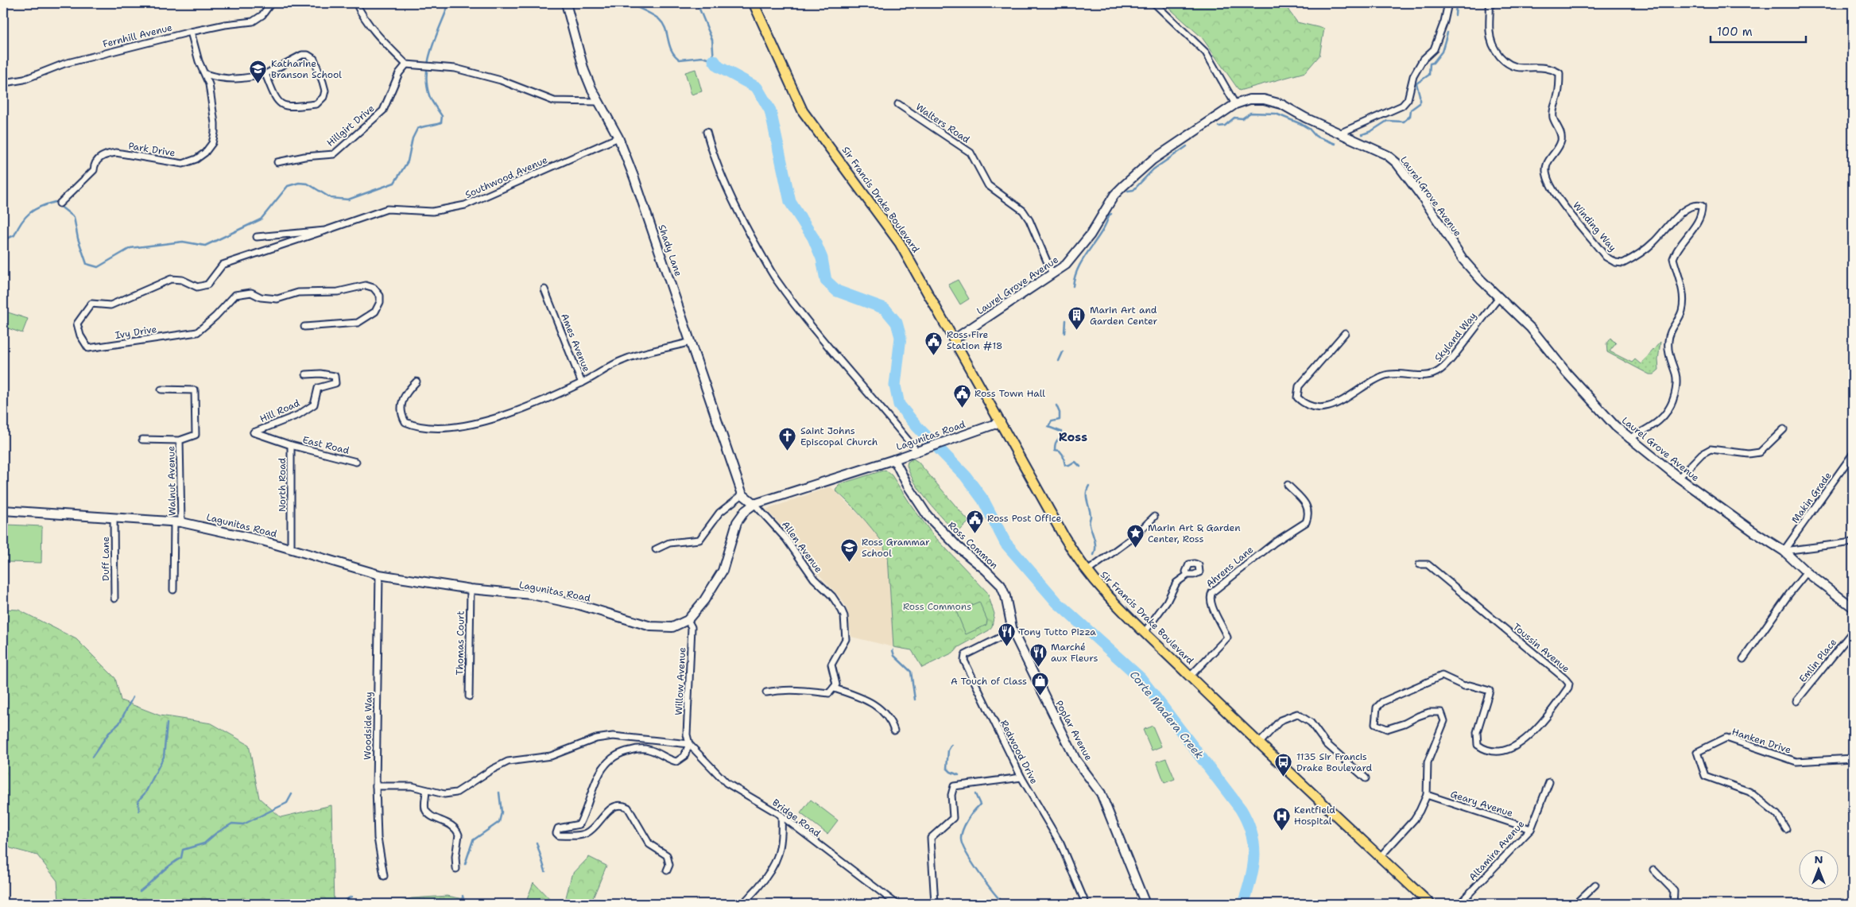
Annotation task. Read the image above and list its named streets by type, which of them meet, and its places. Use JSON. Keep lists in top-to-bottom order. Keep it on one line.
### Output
{"streets":{"main road":["Sir Francis Drake Boulevard"],"street":["Fernhill Avenue","Walters Road","Hillgirt Drive","Park Drive","Southwood Avenue","Laurel Grove Avenue","Winding Way","Shady Lane","Ivy Drive","Skyland Way","Ames Avenue","Hill Road","Lagunitas Road","East Road","Walnut Avenue","North Road","Makin Grade","Ross Common","Allen Avenue","Duff Lane","Ahrens Lane","Thomas Court","Toussin Avenue","Emlin Place","Willow Avenue","Woodside Way","Poplar Avenue","Hanken Drive","Redwood Drive","Geary Avenue","Bridge Road","Altamira Avenue"]},"crossings":[["Fernhill Avenue","Park Drive"],["Walters Road","Laurel Grove Avenue"],["Southwood Avenue","Shady Lane"],["Southwood Avenue","Ivy Drive"],["Laurel Grove Avenue","Sir Francis Drake Boulevard"],["Laurel Grove Avenue","Winding Way"],["Laurel Grove Avenue","Skyland Way"],["Laurel Grove Avenue","Makin Grade"],["Sir Francis Drake Boulevard","Lagunitas Road"],["Sir Francis Drake Boulevard","Ahrens Lane"],["Sir Francis Drake Boulevard","Toussin Avenue"],["Shady Lane","Ames Avenue"],["Hill Road","East Road"],["Lagunitas Road","Walnut Avenue"],["Lagunitas Road","North Road"],["Lagunitas Road","Ross Common"],["Lagunitas Road","Allen Avenue"],["Lagunitas Road","Duff Lane"],["Lagunitas Road","Thomas Court"],["Lagunitas Road","Willow Avenue"],["Lagunitas Road","Woodside Way"],["East Road","North Road"],["Ross Common","Poplar Avenue"],["Ross Common","Redwood Drive"],["Toussin Avenue","Geary Avenue"],["Willow Avenue","Bridge Road"],["Poplar Avenue","Redwood Drive"],["Geary Avenue","Altamira Avenue"]],"districts":["Ross"],"water":["Corte Madera Creek"],"parks":["Ross Commons"],"places":{"school or university":["Katharine Branson School","Ross Grammar School"],"building":["Marin Art and Garden Center"],"public building":["Ross Fire Station #18","Ross Town Hall","Ross Post Office"],"church":["Saint Johns Episcopal Church"],"place":["Marin Art & Garden Center, Ross"],"restaurant":["Tony Tutto Pizza","Marché aux Fleurs"],"shop":["A Touch of Class"],"bus stop":["1135 Sir Francis Drake Boulevard"],"hospital":["Kentfield Hospital"]},"scale_bar":"100 m","north":"top"}
